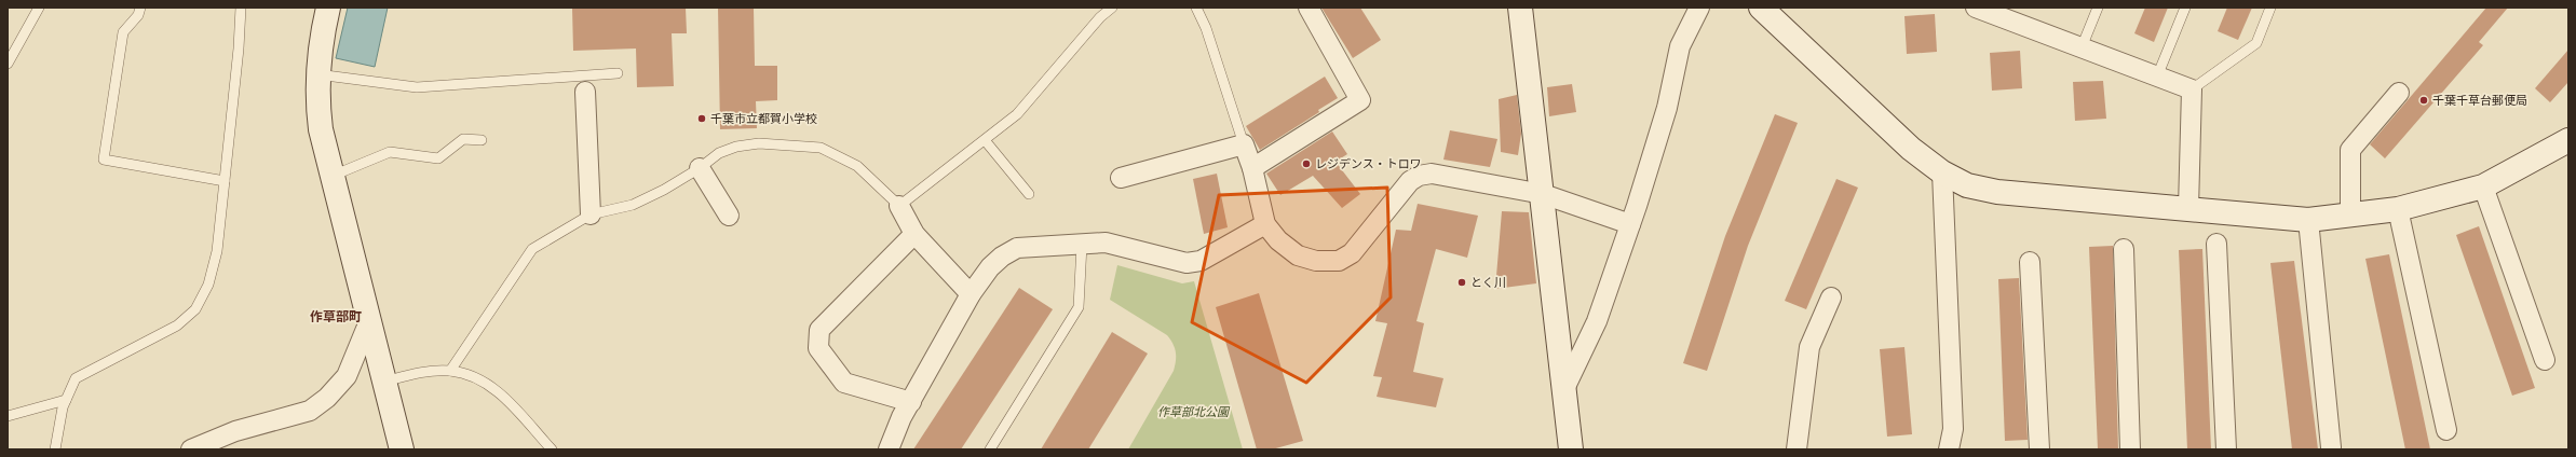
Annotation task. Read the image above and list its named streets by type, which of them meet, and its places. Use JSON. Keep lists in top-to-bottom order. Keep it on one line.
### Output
{"districts":["作草部町"],"parks":["作草部北公園"],"places":["千葉千草台郵便局","千葉市立都賀小学校","レジデンス・トロワ","とく川"]}
